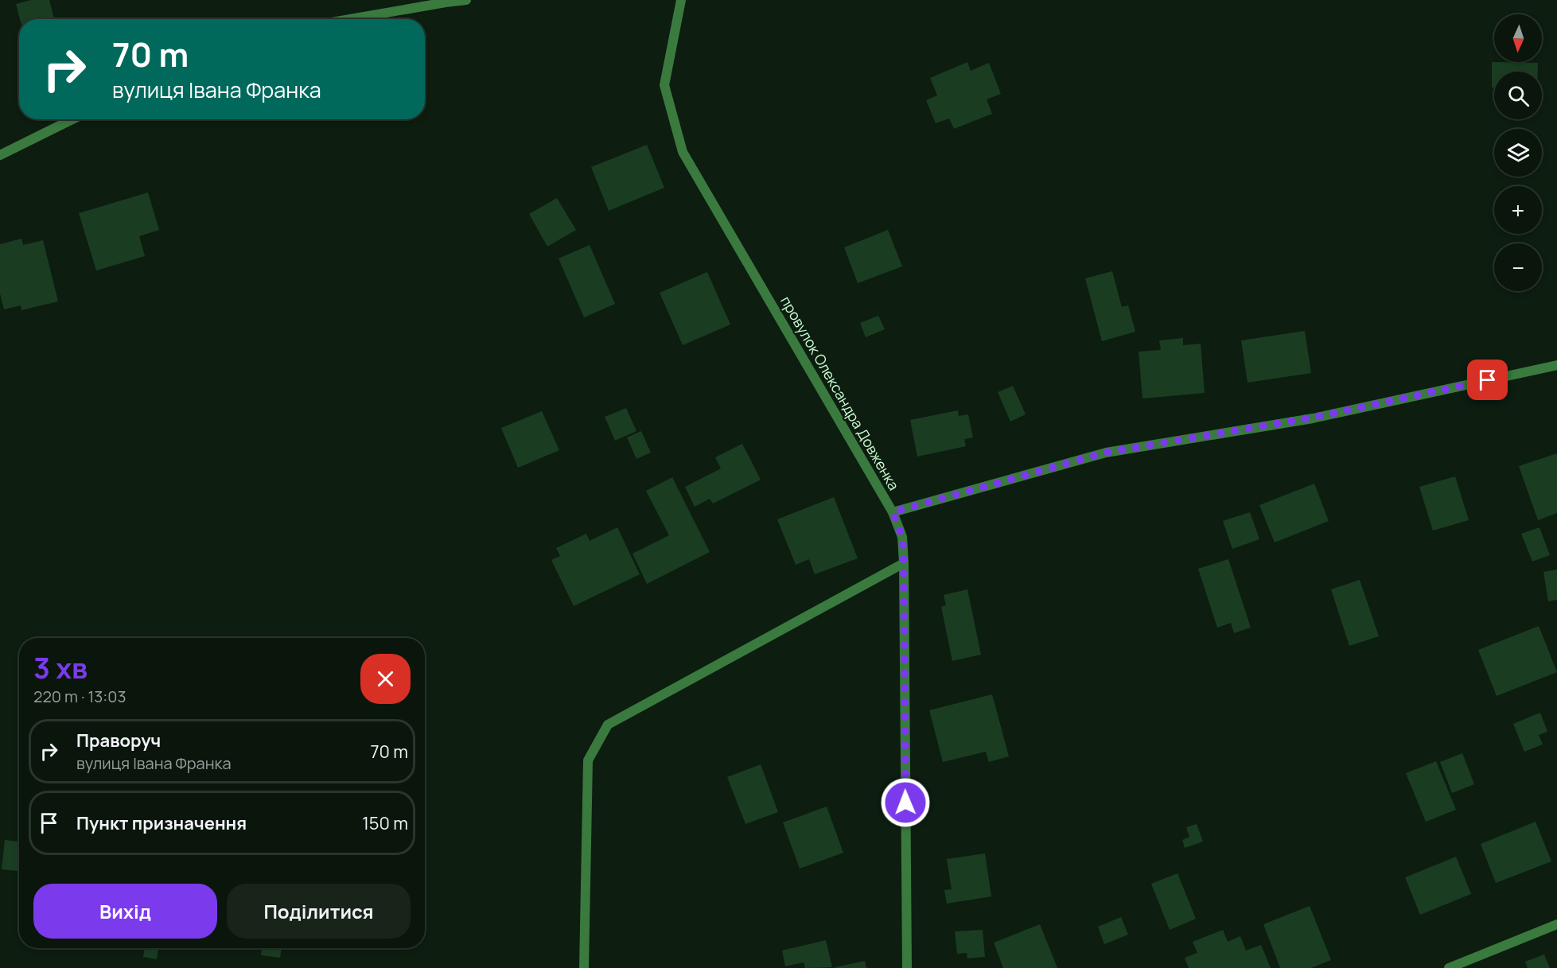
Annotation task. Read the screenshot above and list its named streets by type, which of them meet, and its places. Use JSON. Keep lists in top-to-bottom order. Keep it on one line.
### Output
{"streets":{"street":["провулок Олександра Довженка"]},"north":"bottom","page":{"map_buttons":["+","−"],"turn":["70 m","вулиця Івана Франка"],"heading":["3 хв","220 m · 13:03"],"list":[{"name":"Праворуч","note":"вулиця Івана Франка","value":"70 m"},{"name":"Пункт призначення","value":"150 m"}],"buttons":["Вихід","Поділитися"]}}
